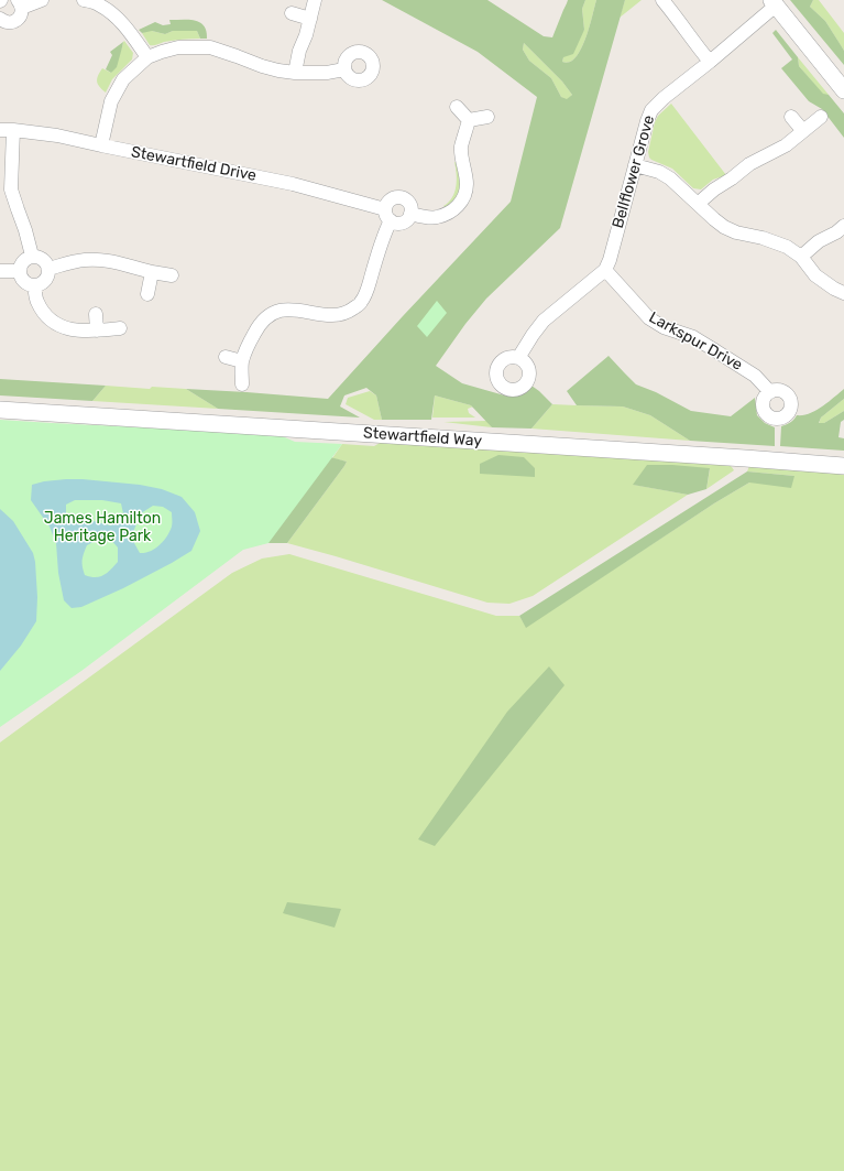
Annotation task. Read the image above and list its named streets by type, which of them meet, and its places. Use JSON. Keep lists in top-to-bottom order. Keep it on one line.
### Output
{"streets":{"street":["Stewartfield Drive","Bellflower Grove","Larkspur Drive","Stewartfield Way"]},"crossings":[["Bellflower Grove","Larkspur Drive"]],"parks":["James Hamilton Heritage Park"]}
